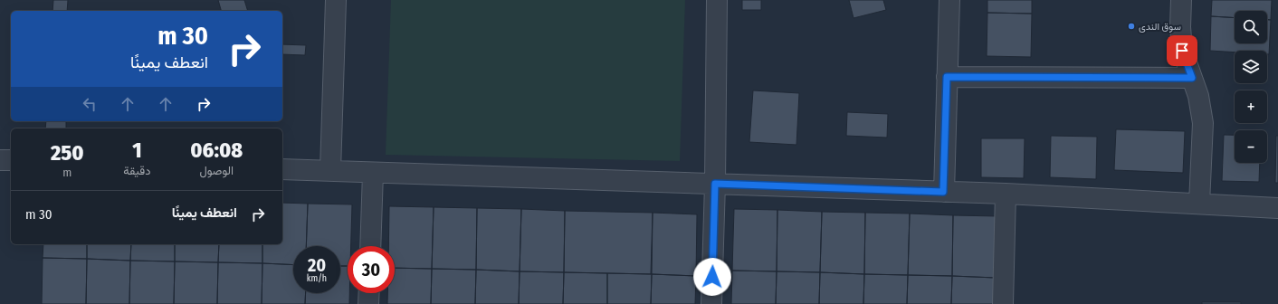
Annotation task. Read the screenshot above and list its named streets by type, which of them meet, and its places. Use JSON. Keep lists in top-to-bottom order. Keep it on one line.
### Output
{"places":["سوق الندى"],"page":{"map_buttons":["+","−"],"turn":["30 m","انعطف يمينًا"],"eta":["06:08","الوصول","1","دقيقة","250","m"],"list":[{"name":"انعطف يمينًا","value":"30 m"}],"speed":"20 km/h","limit":"30"}}
